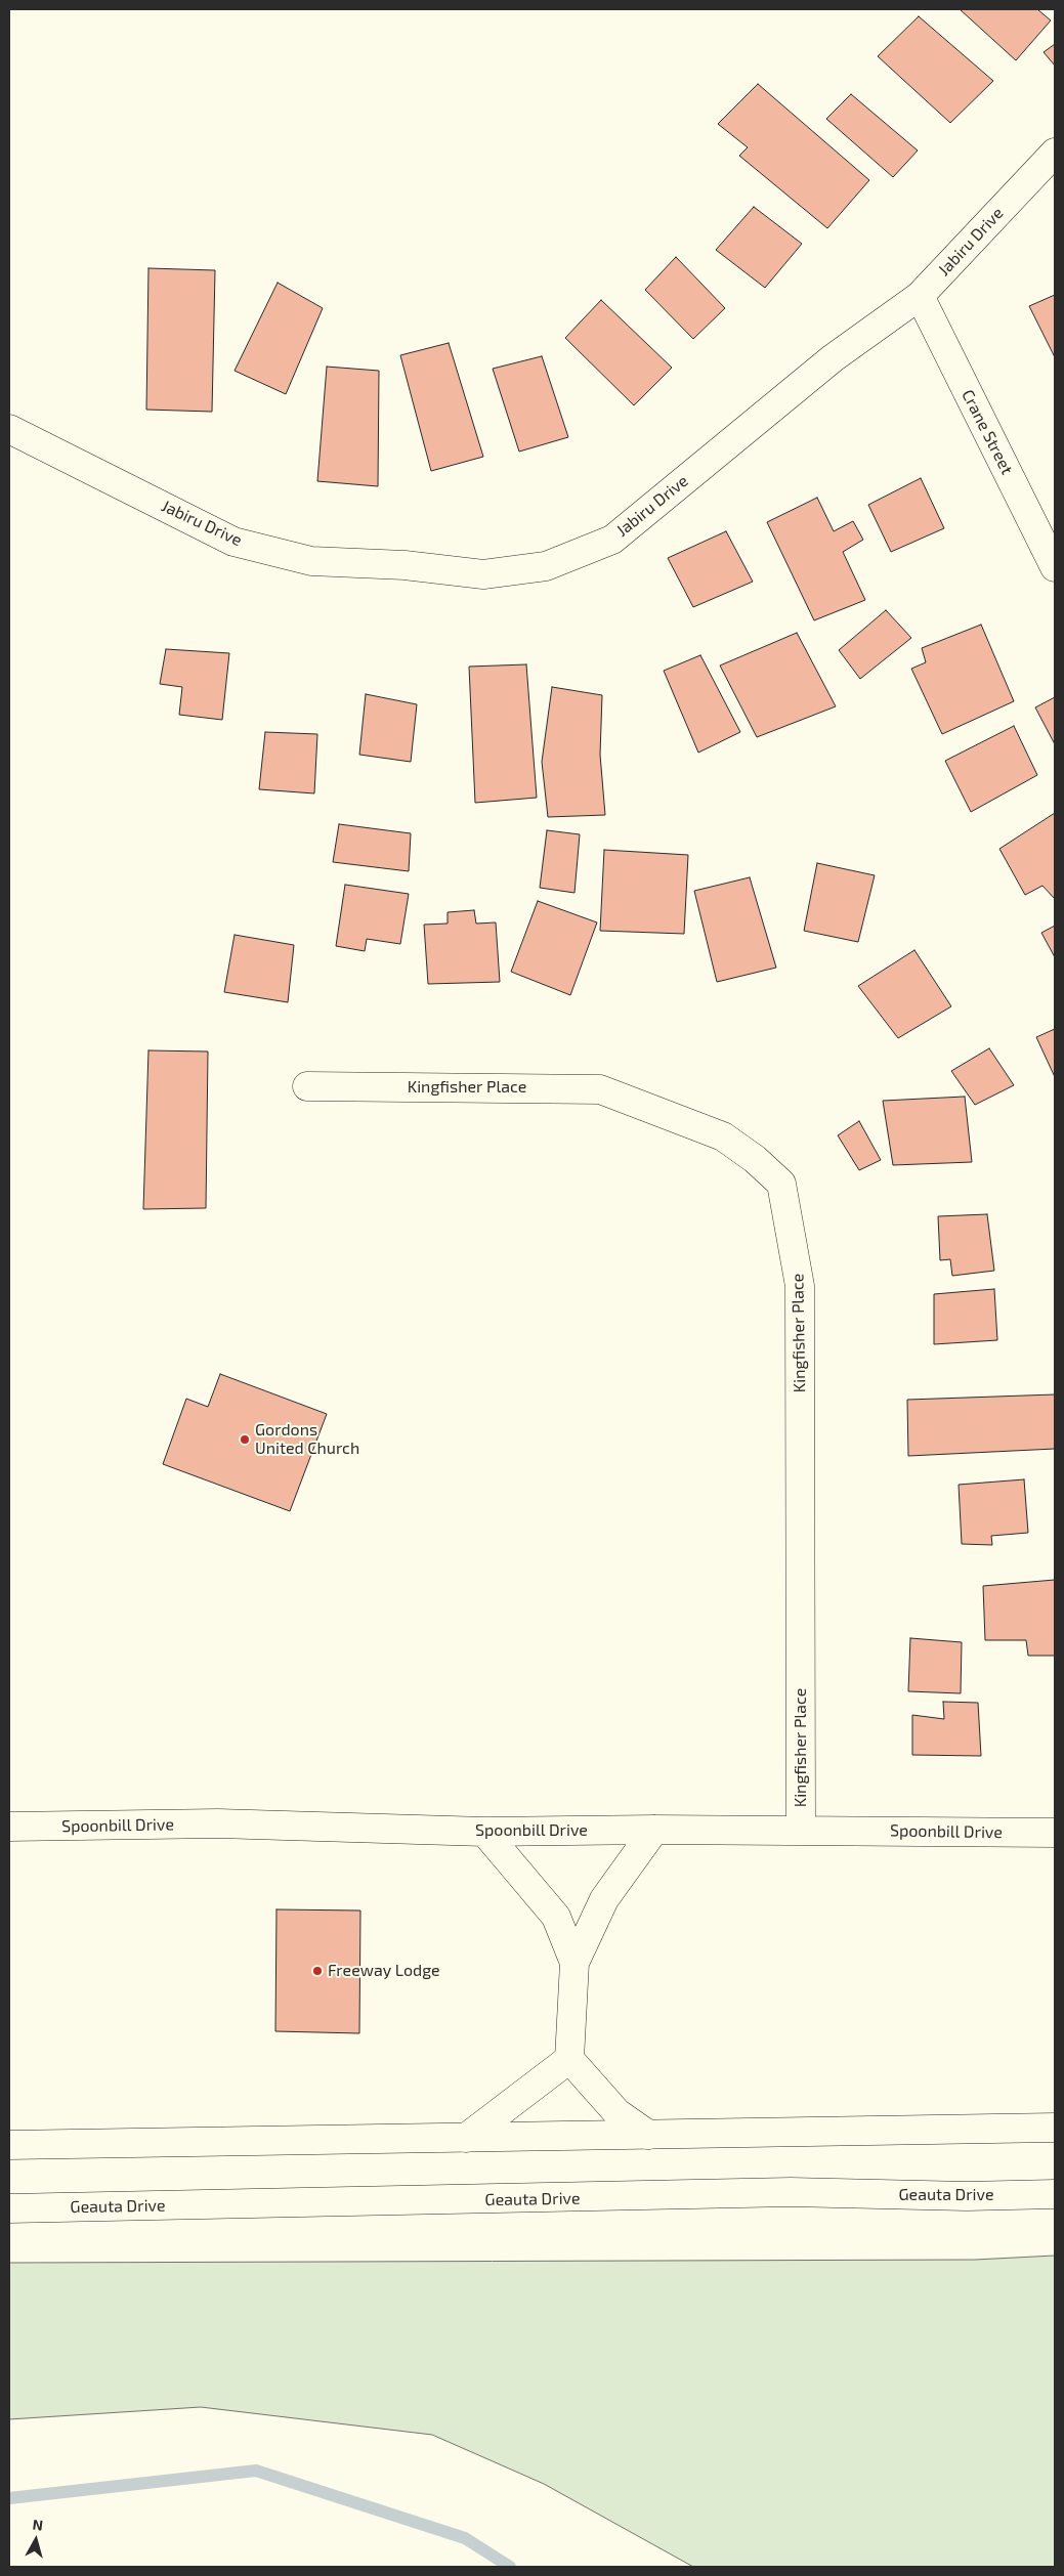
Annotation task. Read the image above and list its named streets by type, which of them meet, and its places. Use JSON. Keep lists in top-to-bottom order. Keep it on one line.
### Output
{"streets":{"street":["Jabiru Drive","Crane Street","Kingfisher Place","Spoonbill Drive","Geauta Drive"]},"crossings":[["Jabiru Drive","Crane Street"],["Kingfisher Place","Spoonbill Drive"]],"places":["Gordons United Church","Freeway Lodge"],"north":"top"}
